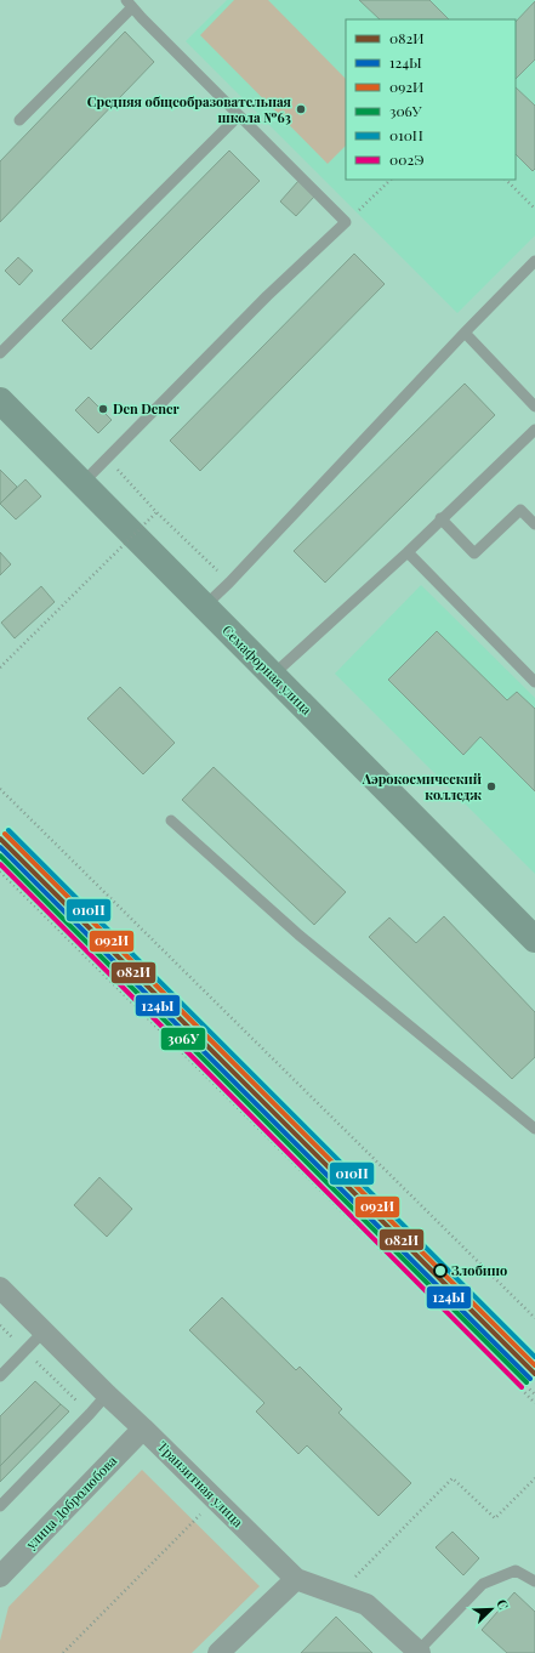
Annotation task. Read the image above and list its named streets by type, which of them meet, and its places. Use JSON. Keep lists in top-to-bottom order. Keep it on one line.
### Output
{"streets":{"highway":["Семафорная улица"],"street":["Транзитная улица","улица Добролюбова"]},"crossings":[["Транзитная улица","улица Добролюбова"]],"places":["Средняя общеобразовательная школа №63","Den Dener","Аэрокосмический колледж","Злобино"],"lines":["transit line 010Н","transit line 092И","transit line 082И","transit line 124Ы","transit line 306У","transit line 002Э"],"legend":["082И","124Ы","092И","306У","010Н","002Э"],"north":"top right"}
